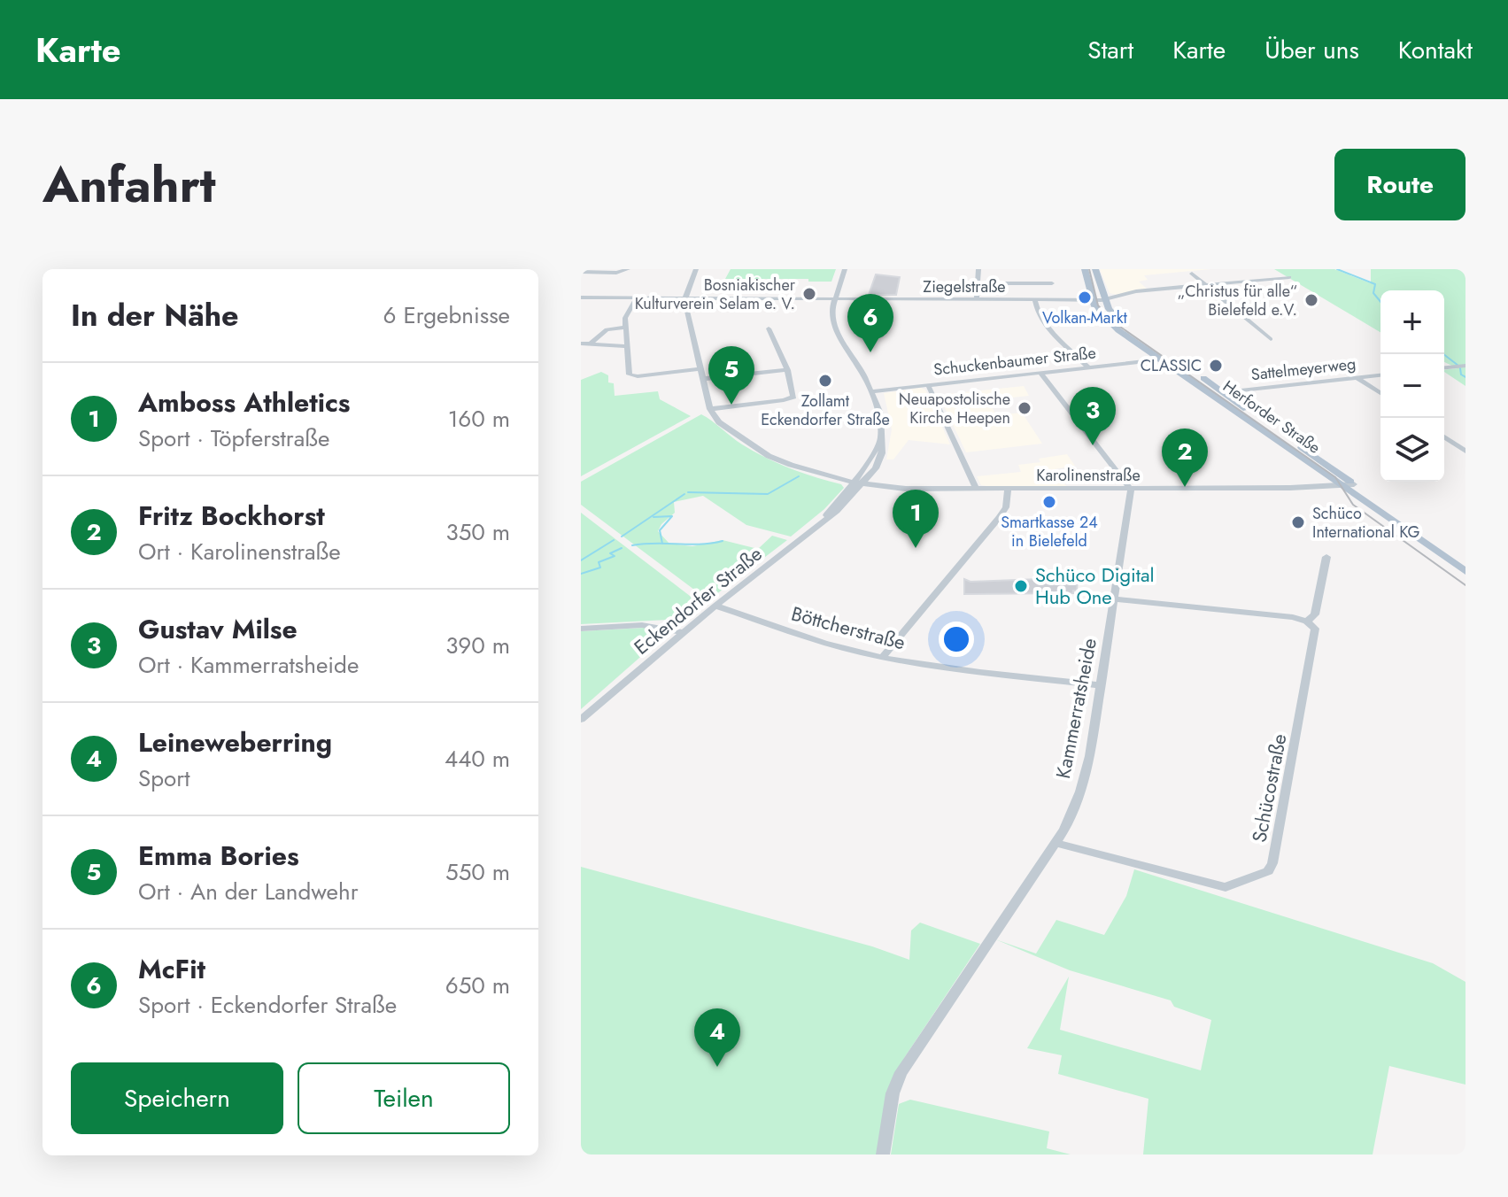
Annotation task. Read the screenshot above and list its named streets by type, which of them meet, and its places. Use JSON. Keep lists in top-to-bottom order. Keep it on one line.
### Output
{"streets":{"main road":["Herforder Straße"],"street":["Ziegelstraße","Schuckenbaumer Straße","Sattelmeyerweg","Karolinenstraße","Eckendorfer Straße","Böttcherstraße","Kammerratsheide","Schücostraße"]},"crossings":[["Ziegelstraße","Herforder Straße"],["Ziegelstraße","Eckendorfer Straße"],["Schuckenbaumer Straße","Herforder Straße"],["Schuckenbaumer Straße","Eckendorfer Straße"],["Sattelmeyerweg","Herforder Straße"],["Herforder Straße","Karolinenstraße"],["Karolinenstraße","Eckendorfer Straße"],["Karolinenstraße","Kammerratsheide"],["Eckendorfer Straße","Böttcherstraße"],["Böttcherstraße","Kammerratsheide"],["Kammerratsheide","Schücostraße"]],"places":["Bosniakischer Kulturverein Selam e. V.","Volkan-Markt","„Christus für alle“ Bielefeld e.V.","CLASSIC","Zollamt Eckendorfer Straße","Neuapostolische Kirche Heepen","Smartkasse 24 in Bielefeld","Schüco International KG","Schüco Digital Hub One"],"page":{"header":"Karte","nav":["Start","Karte","Über uns","Kontakt"],"title":"Anfahrt","buttons":["Route",["Speichern","Teilen"]],"heading":["In der Nähe","6 Ergebnisse"],"map_buttons":["+","−"],"pins":["6","5","3","2","1","4"],"list":[{"mark":"1","name":"Amboss Athletics","note":"Sport · Töpferstraße","value":"160 m"},{"mark":"2","name":"Fritz Bockhorst","note":"Ort · Karolinenstraße","value":"350 m"},{"mark":"3","name":"Gustav Milse","note":"Ort · Kammerratsheide","value":"390 m"},{"mark":"4","name":"Leineweberring","note":"Sport","value":"440 m"},{"mark":"5","name":"Emma Bories","note":"Ort · An der Landwehr","value":"550 m"},{"mark":"6","name":"McFit","note":"Sport · Eckendorfer Straße","value":"650 m"}]}}
